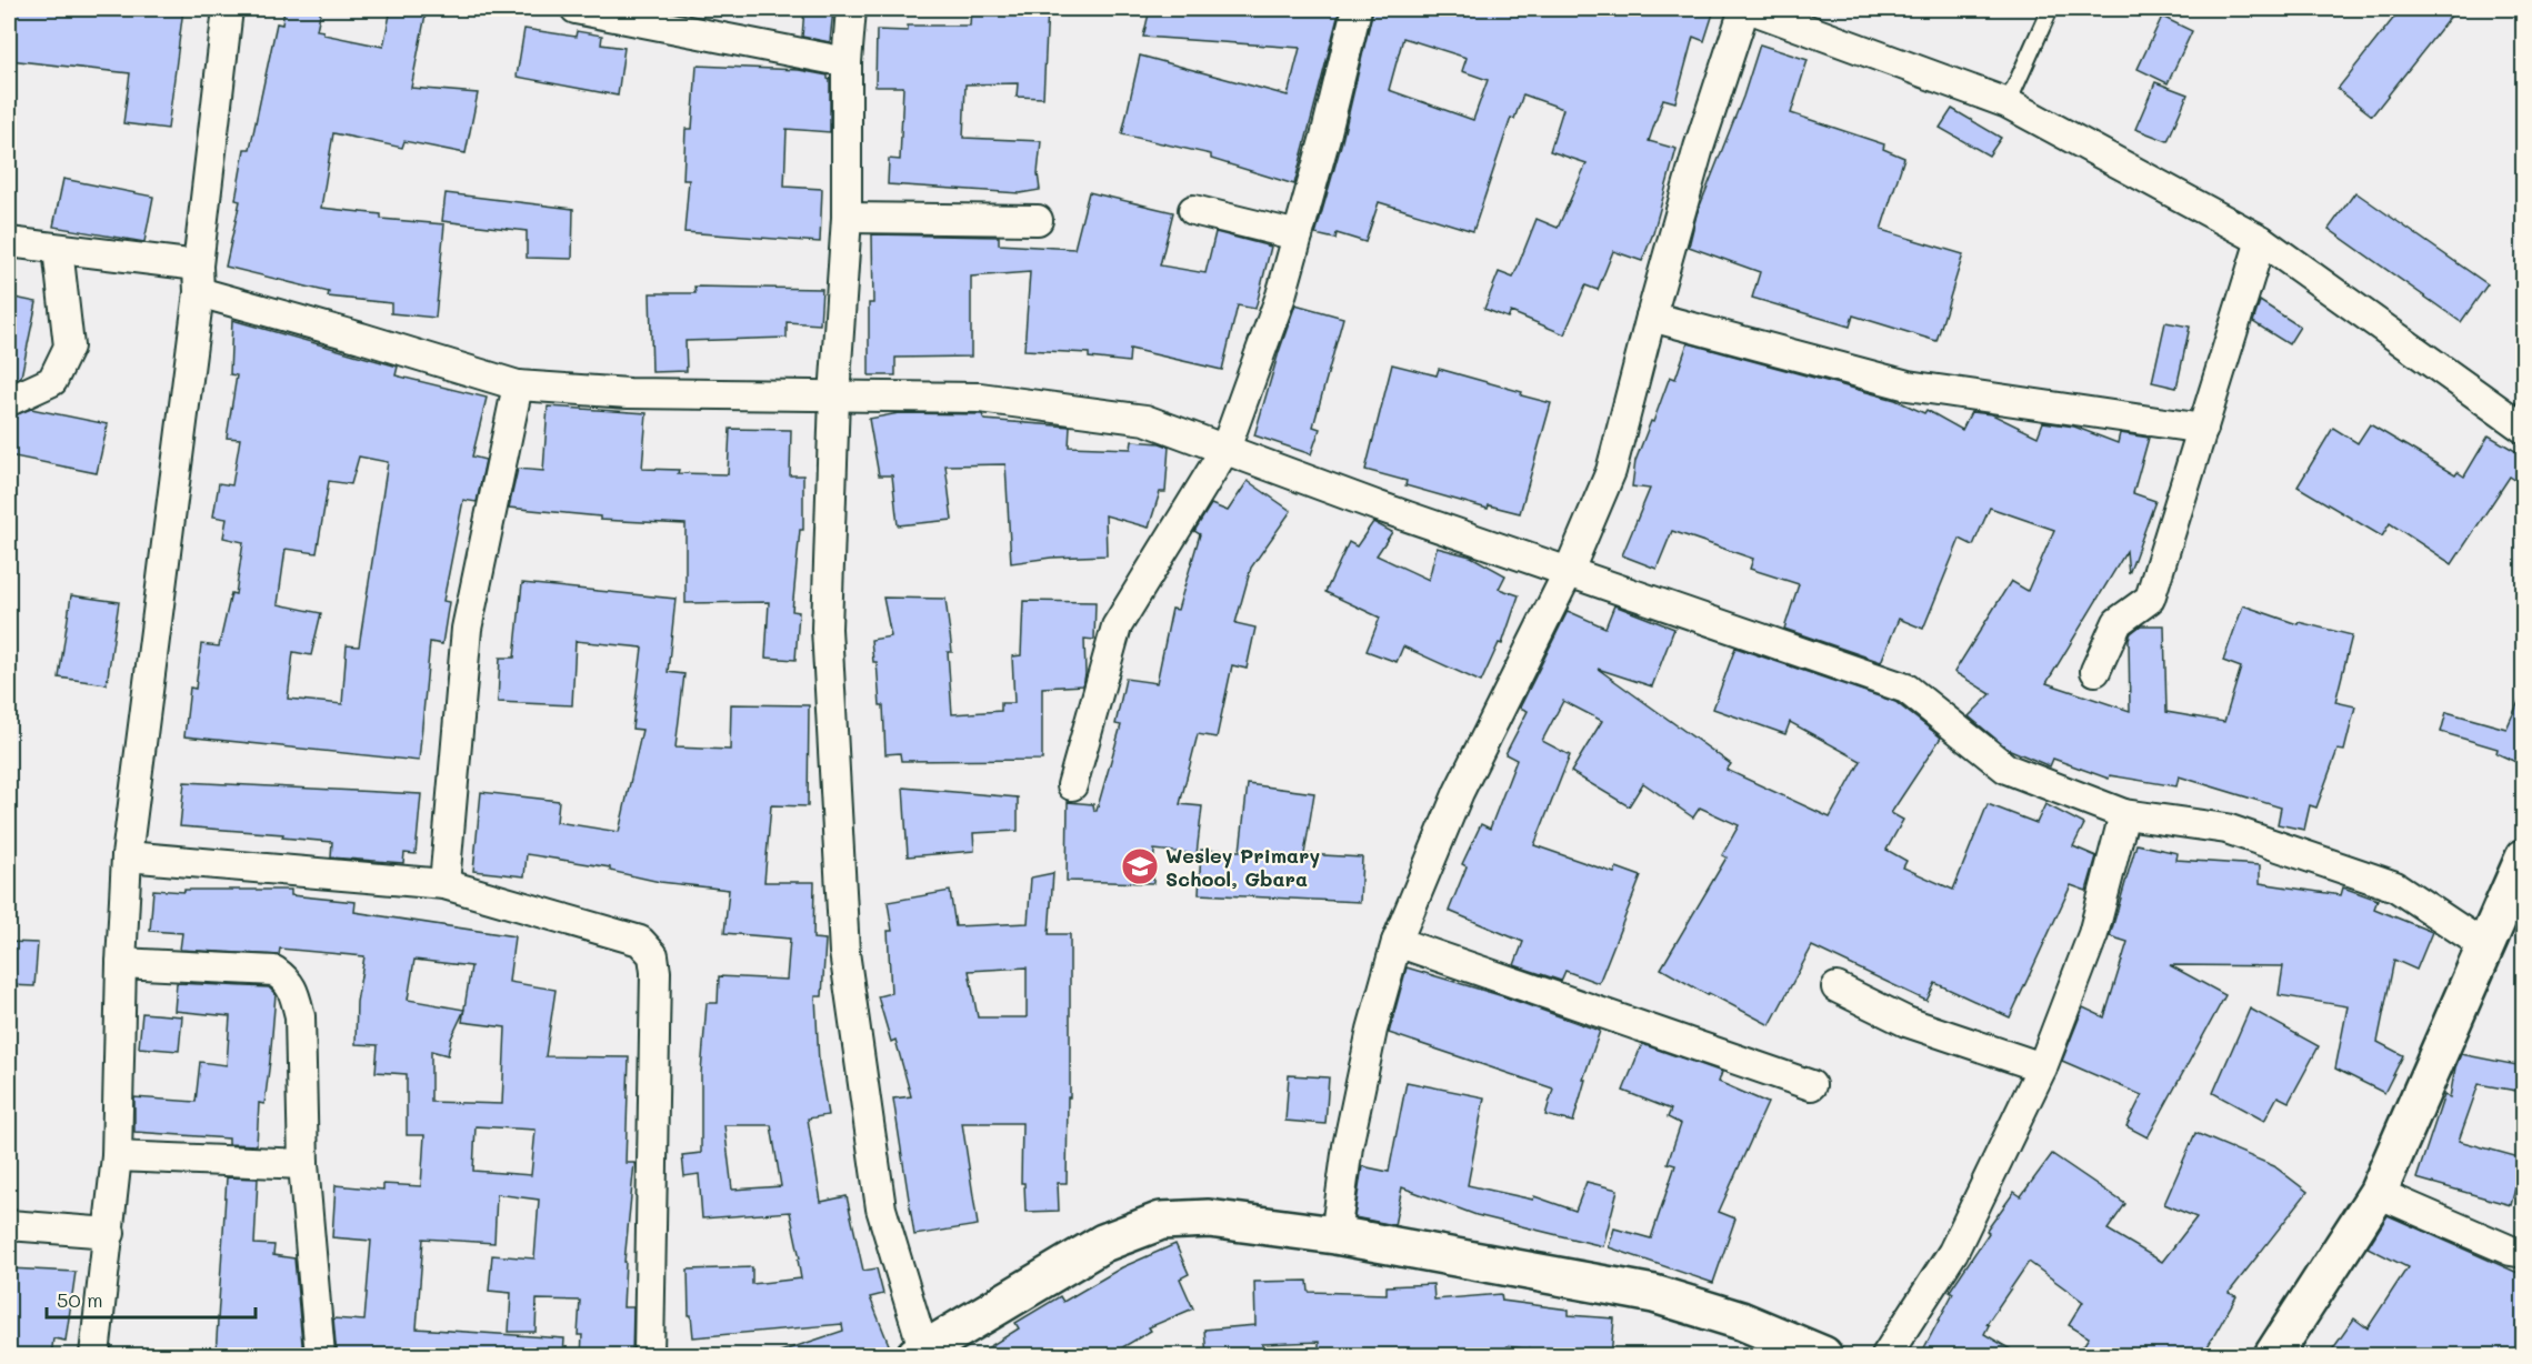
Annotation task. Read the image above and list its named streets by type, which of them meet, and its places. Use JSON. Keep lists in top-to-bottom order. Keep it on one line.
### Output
{"places":{"school or university":["Wesley Primary School, Gbara"]},"scale_bar":"50 m"}
